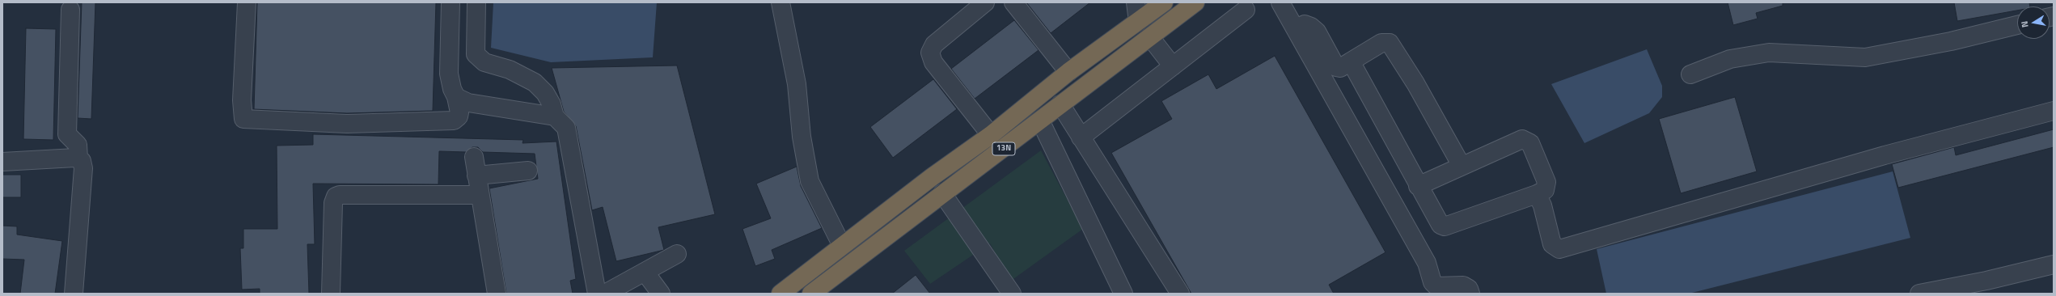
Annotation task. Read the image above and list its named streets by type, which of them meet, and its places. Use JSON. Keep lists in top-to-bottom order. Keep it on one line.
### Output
{"streets":{"highway":["13N"]},"north":"left"}
